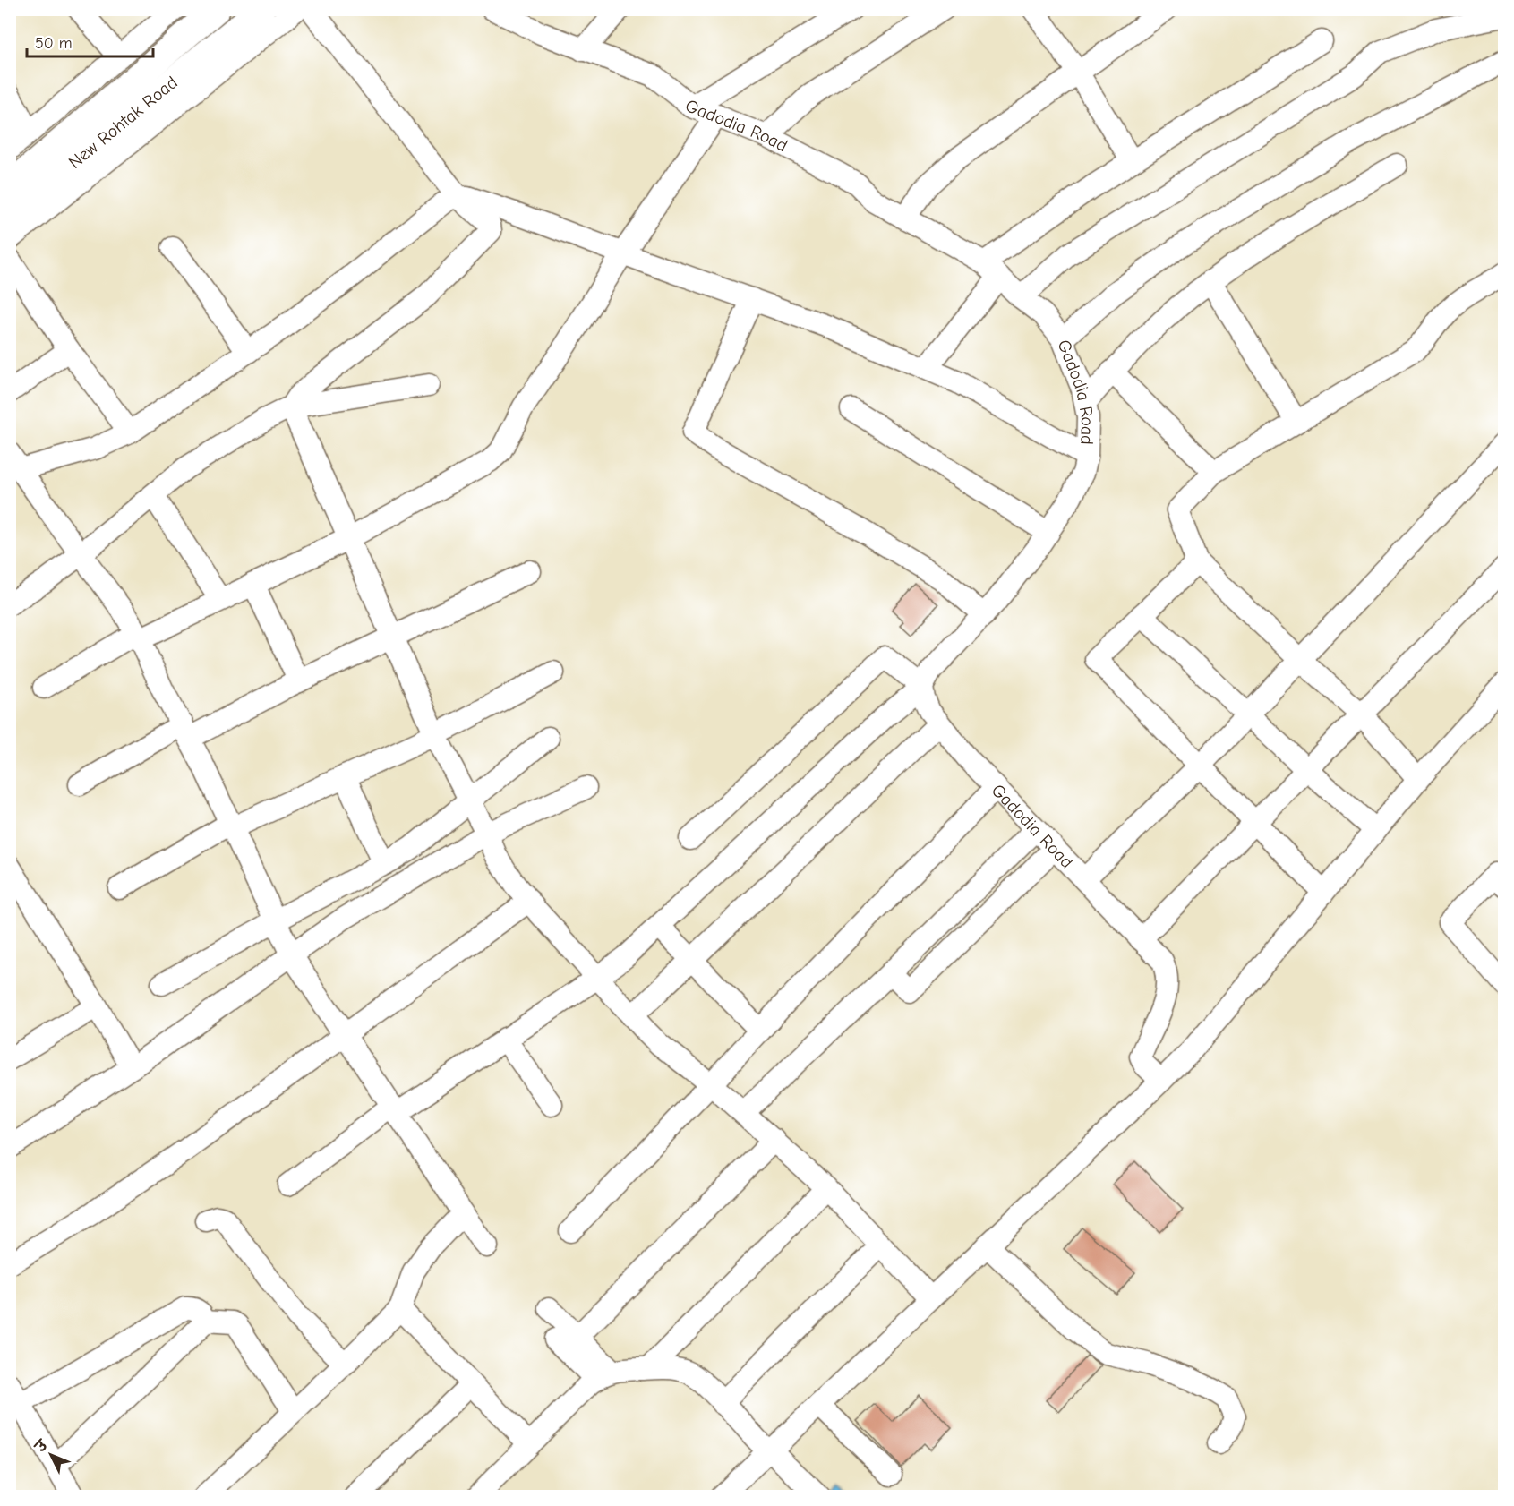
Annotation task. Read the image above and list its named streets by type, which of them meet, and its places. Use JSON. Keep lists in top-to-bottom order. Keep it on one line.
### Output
{"streets":{"main road":["New Rohtak Road"],"street":["Gadodia Road"]},"scale_bar":"50 m","north":"top left"}
